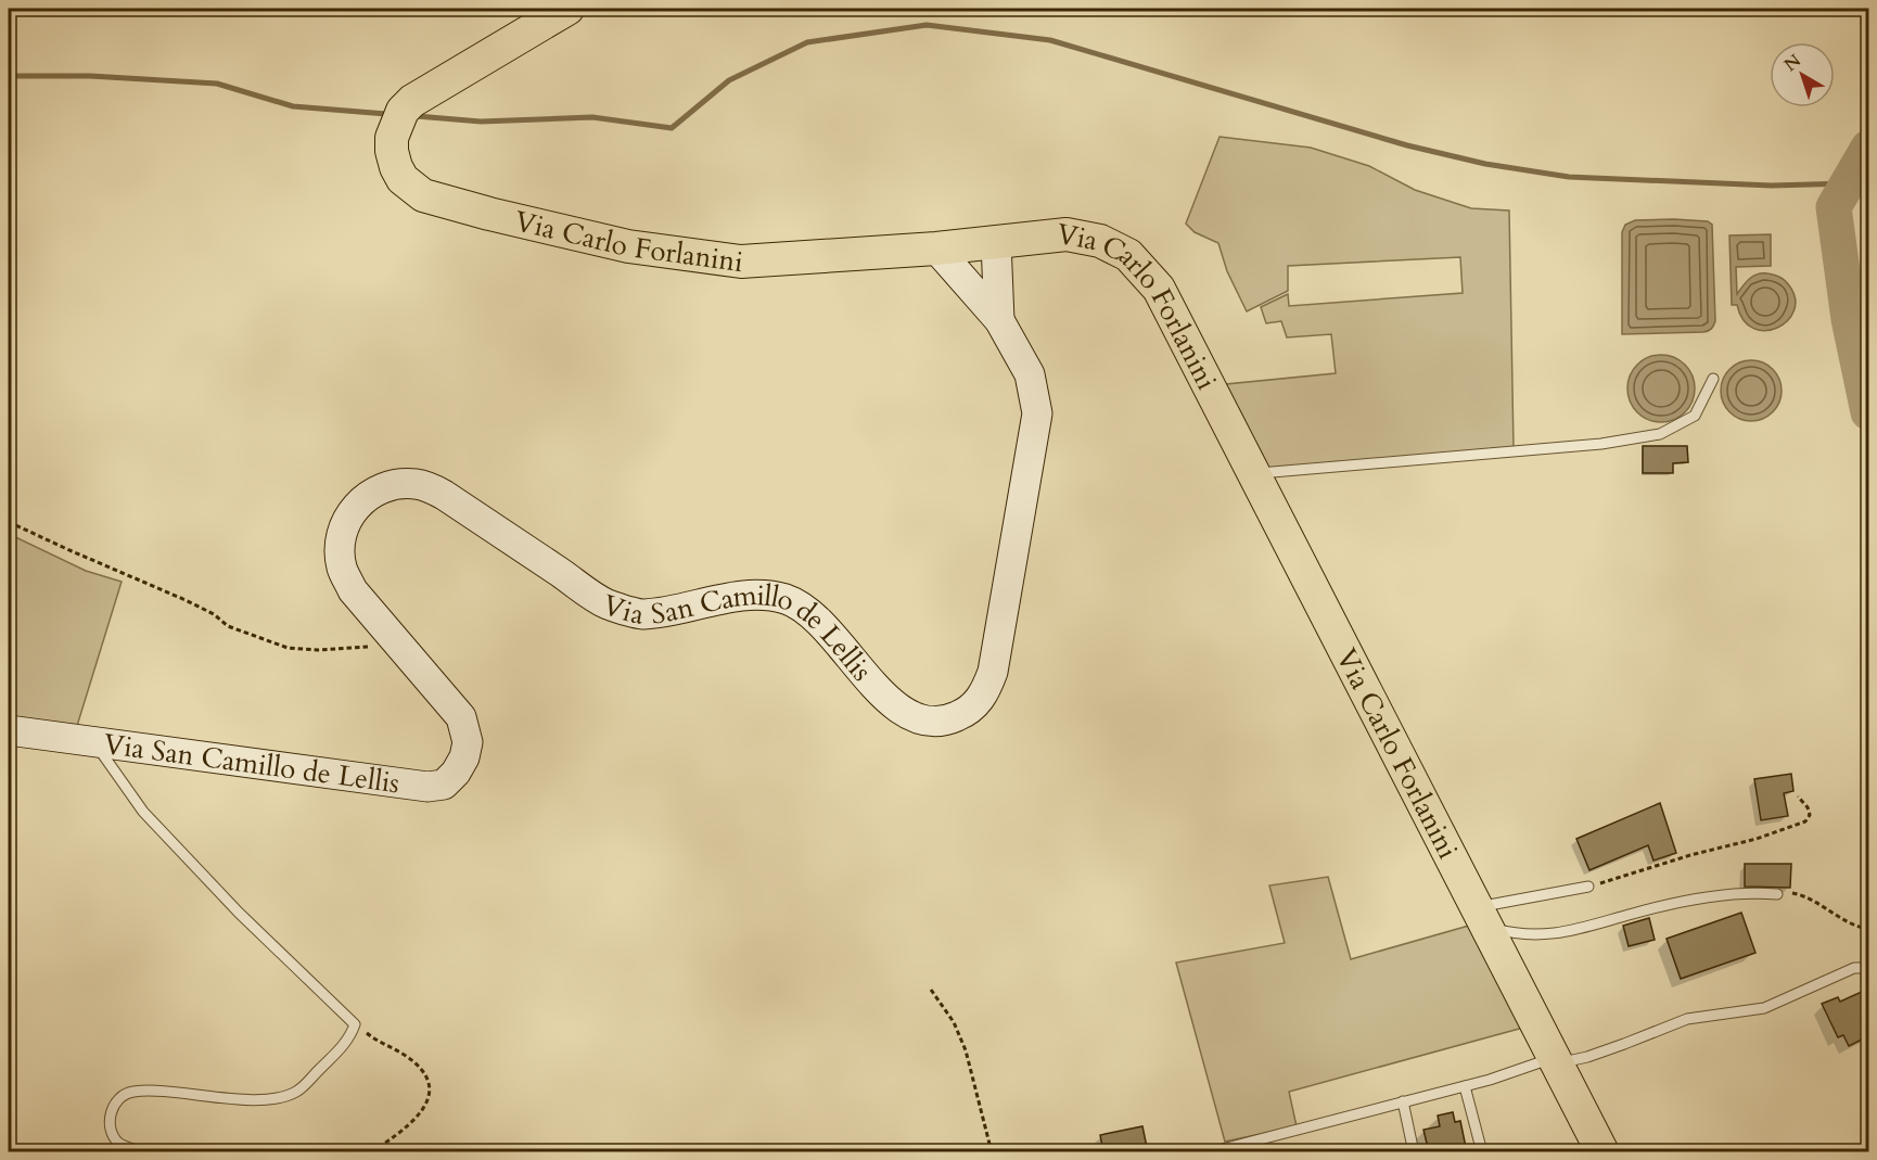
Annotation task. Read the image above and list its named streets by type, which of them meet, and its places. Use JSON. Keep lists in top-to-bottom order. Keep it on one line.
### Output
{"streets":{"main road":["Via Carlo Forlanini","Via San Camillo de Lellis"]},"crossings":[["Via Carlo Forlanini","Via San Camillo de Lellis"]],"north":"top left"}
